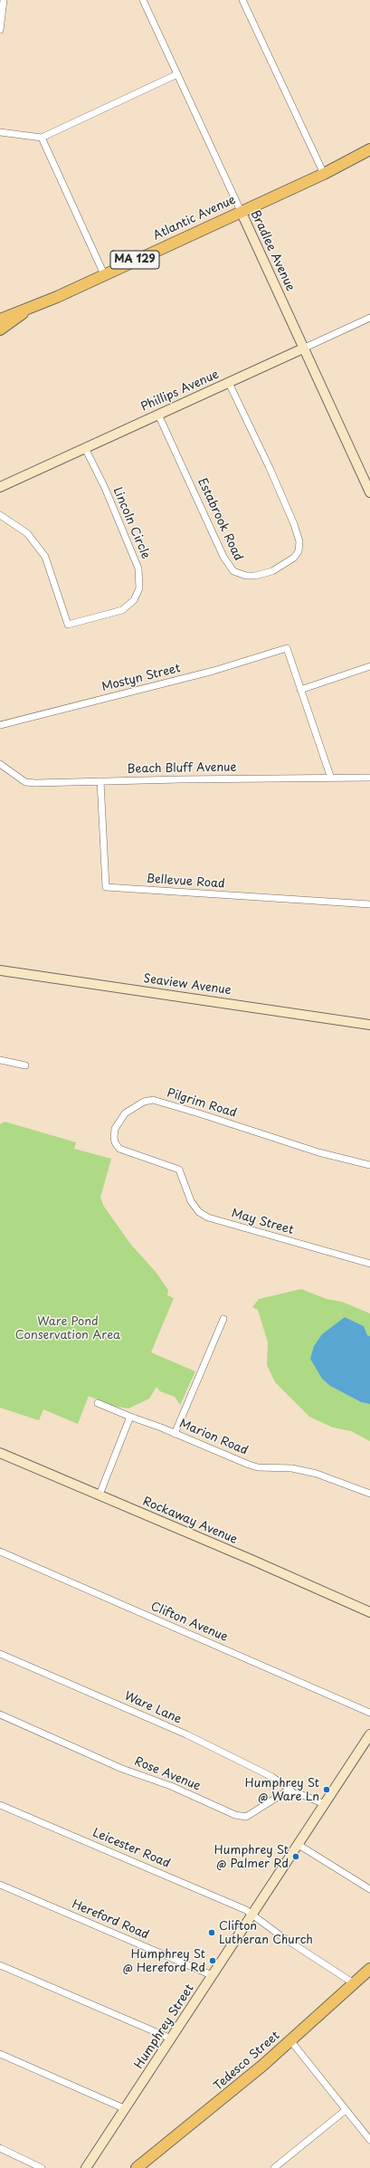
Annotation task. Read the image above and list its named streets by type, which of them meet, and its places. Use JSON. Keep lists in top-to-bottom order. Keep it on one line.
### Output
{"streets":{"main road":["Atlantic Avenue","MA 129","Tedesco Street"],"street":["Bradlee Avenue","Phillips Avenue","Estabrook Road","Lincoln Circle","Mostyn Street","Beach Bluff Avenue","Bellevue Road","Seaview Avenue","Pilgrim Road","May Street","Marion Road","Rockaway Avenue","Clifton Avenue","Ware Lane","Rose Avenue","Leicester Road","Hereford Road","Humphrey Street"]},"crossings":[["Atlantic Avenue","Bradlee Avenue"],["Bradlee Avenue","Phillips Avenue"],["Phillips Avenue","Estabrook Road"],["Phillips Avenue","Lincoln Circle"],["Beach Bluff Avenue","Bellevue Road"],["Pilgrim Road","May Street"],["Ware Lane","Rose Avenue"],["Leicester Road","Humphrey Street"],["Leicester Road","Tedesco Street"],["Hereford Road","Humphrey Street"]],"parks":["Ware Pond Conservation Area"],"places":["Humphrey St @ Ware Ln","Humphrey St @ Palmer Rd","Clifton Lutheran Church","Humphrey St @ Hereford Rd"]}
